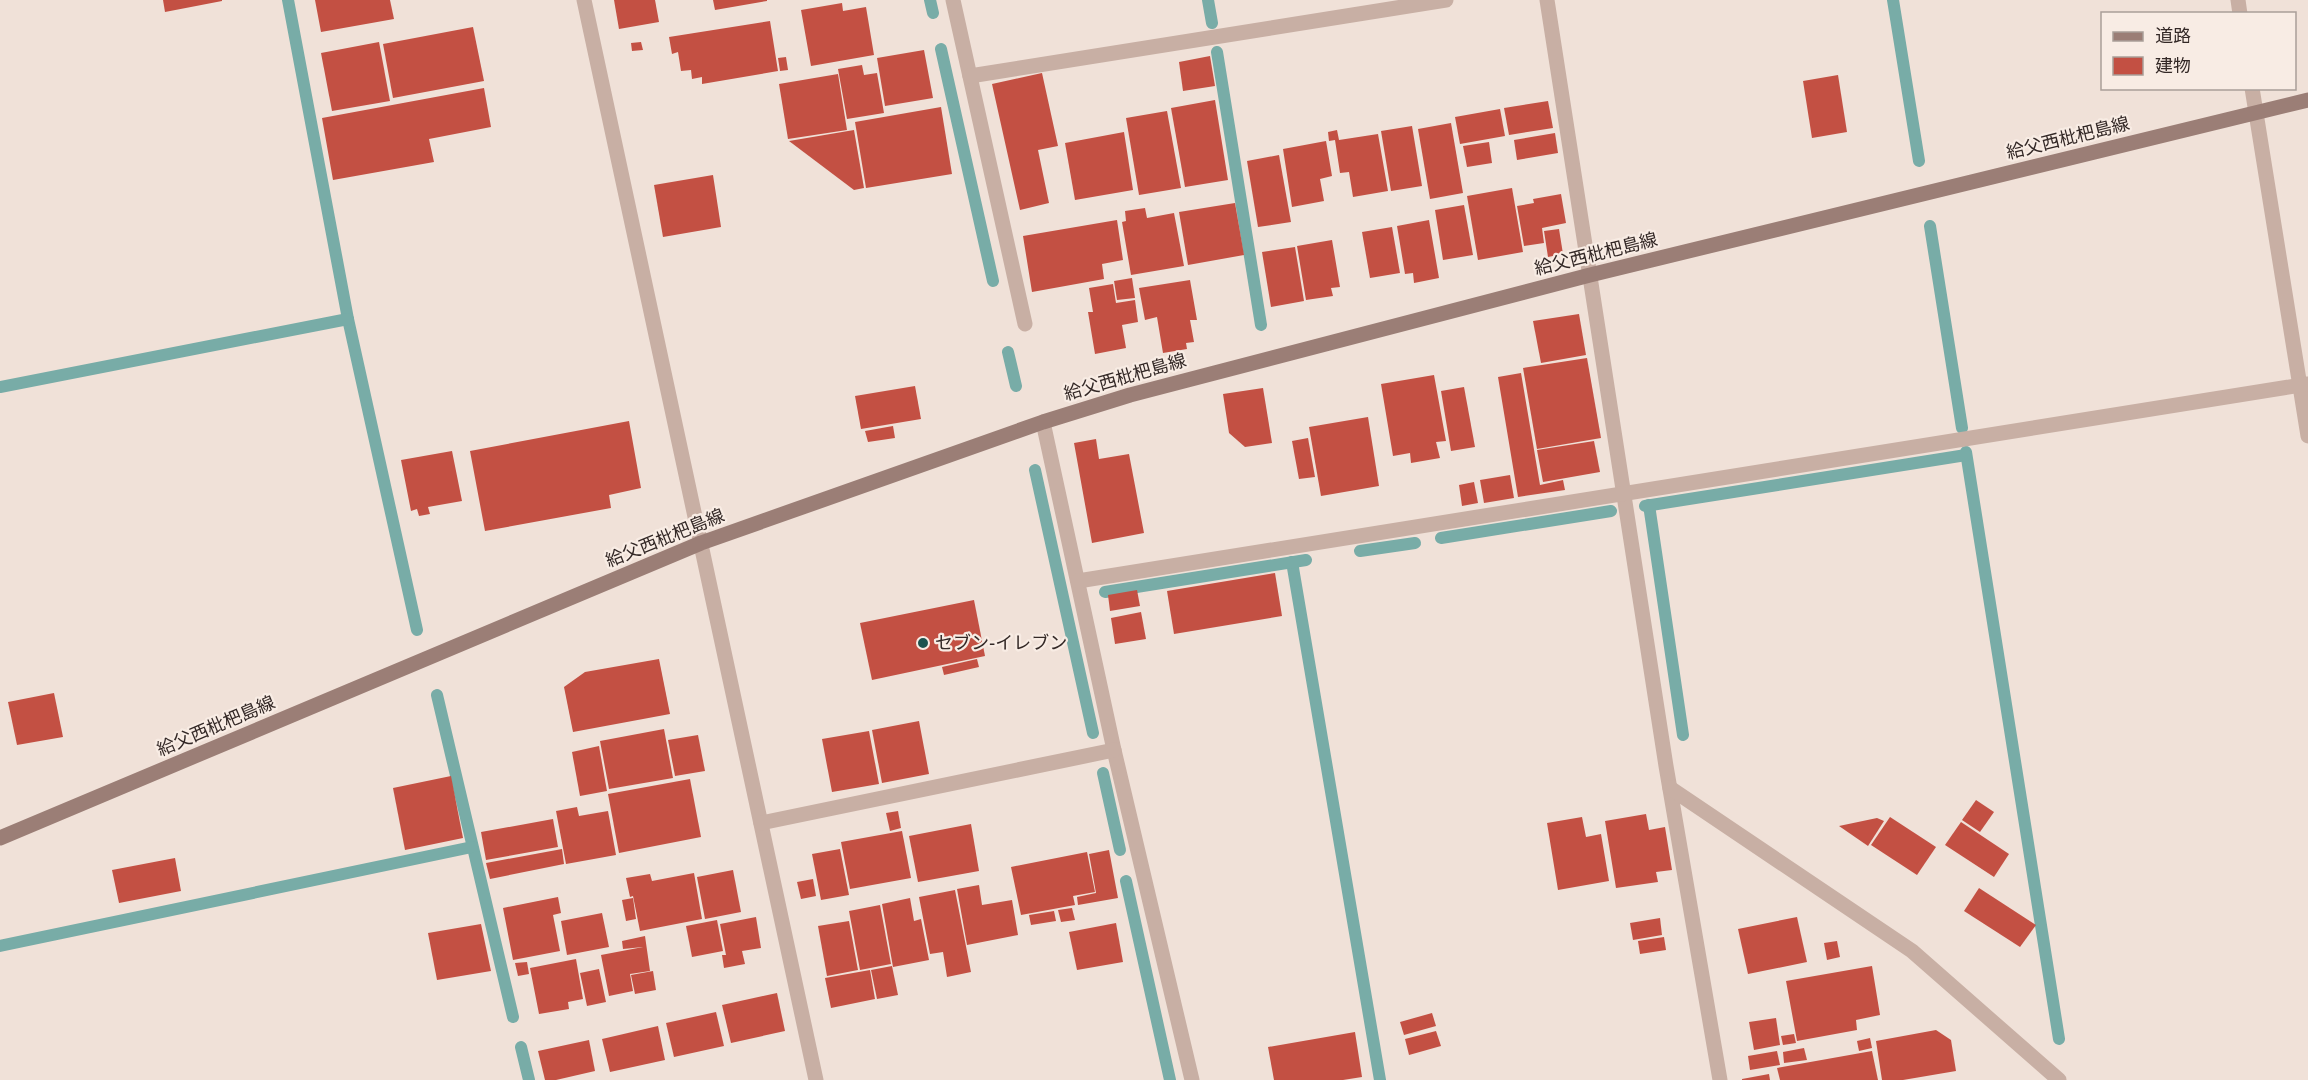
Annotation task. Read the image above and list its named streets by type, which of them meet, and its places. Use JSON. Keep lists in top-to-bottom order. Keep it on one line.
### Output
{"streets":{"main road":["給父西枇杷島線"]},"places":["セブン-イレブン"],"legend":["道路","建物"]}
